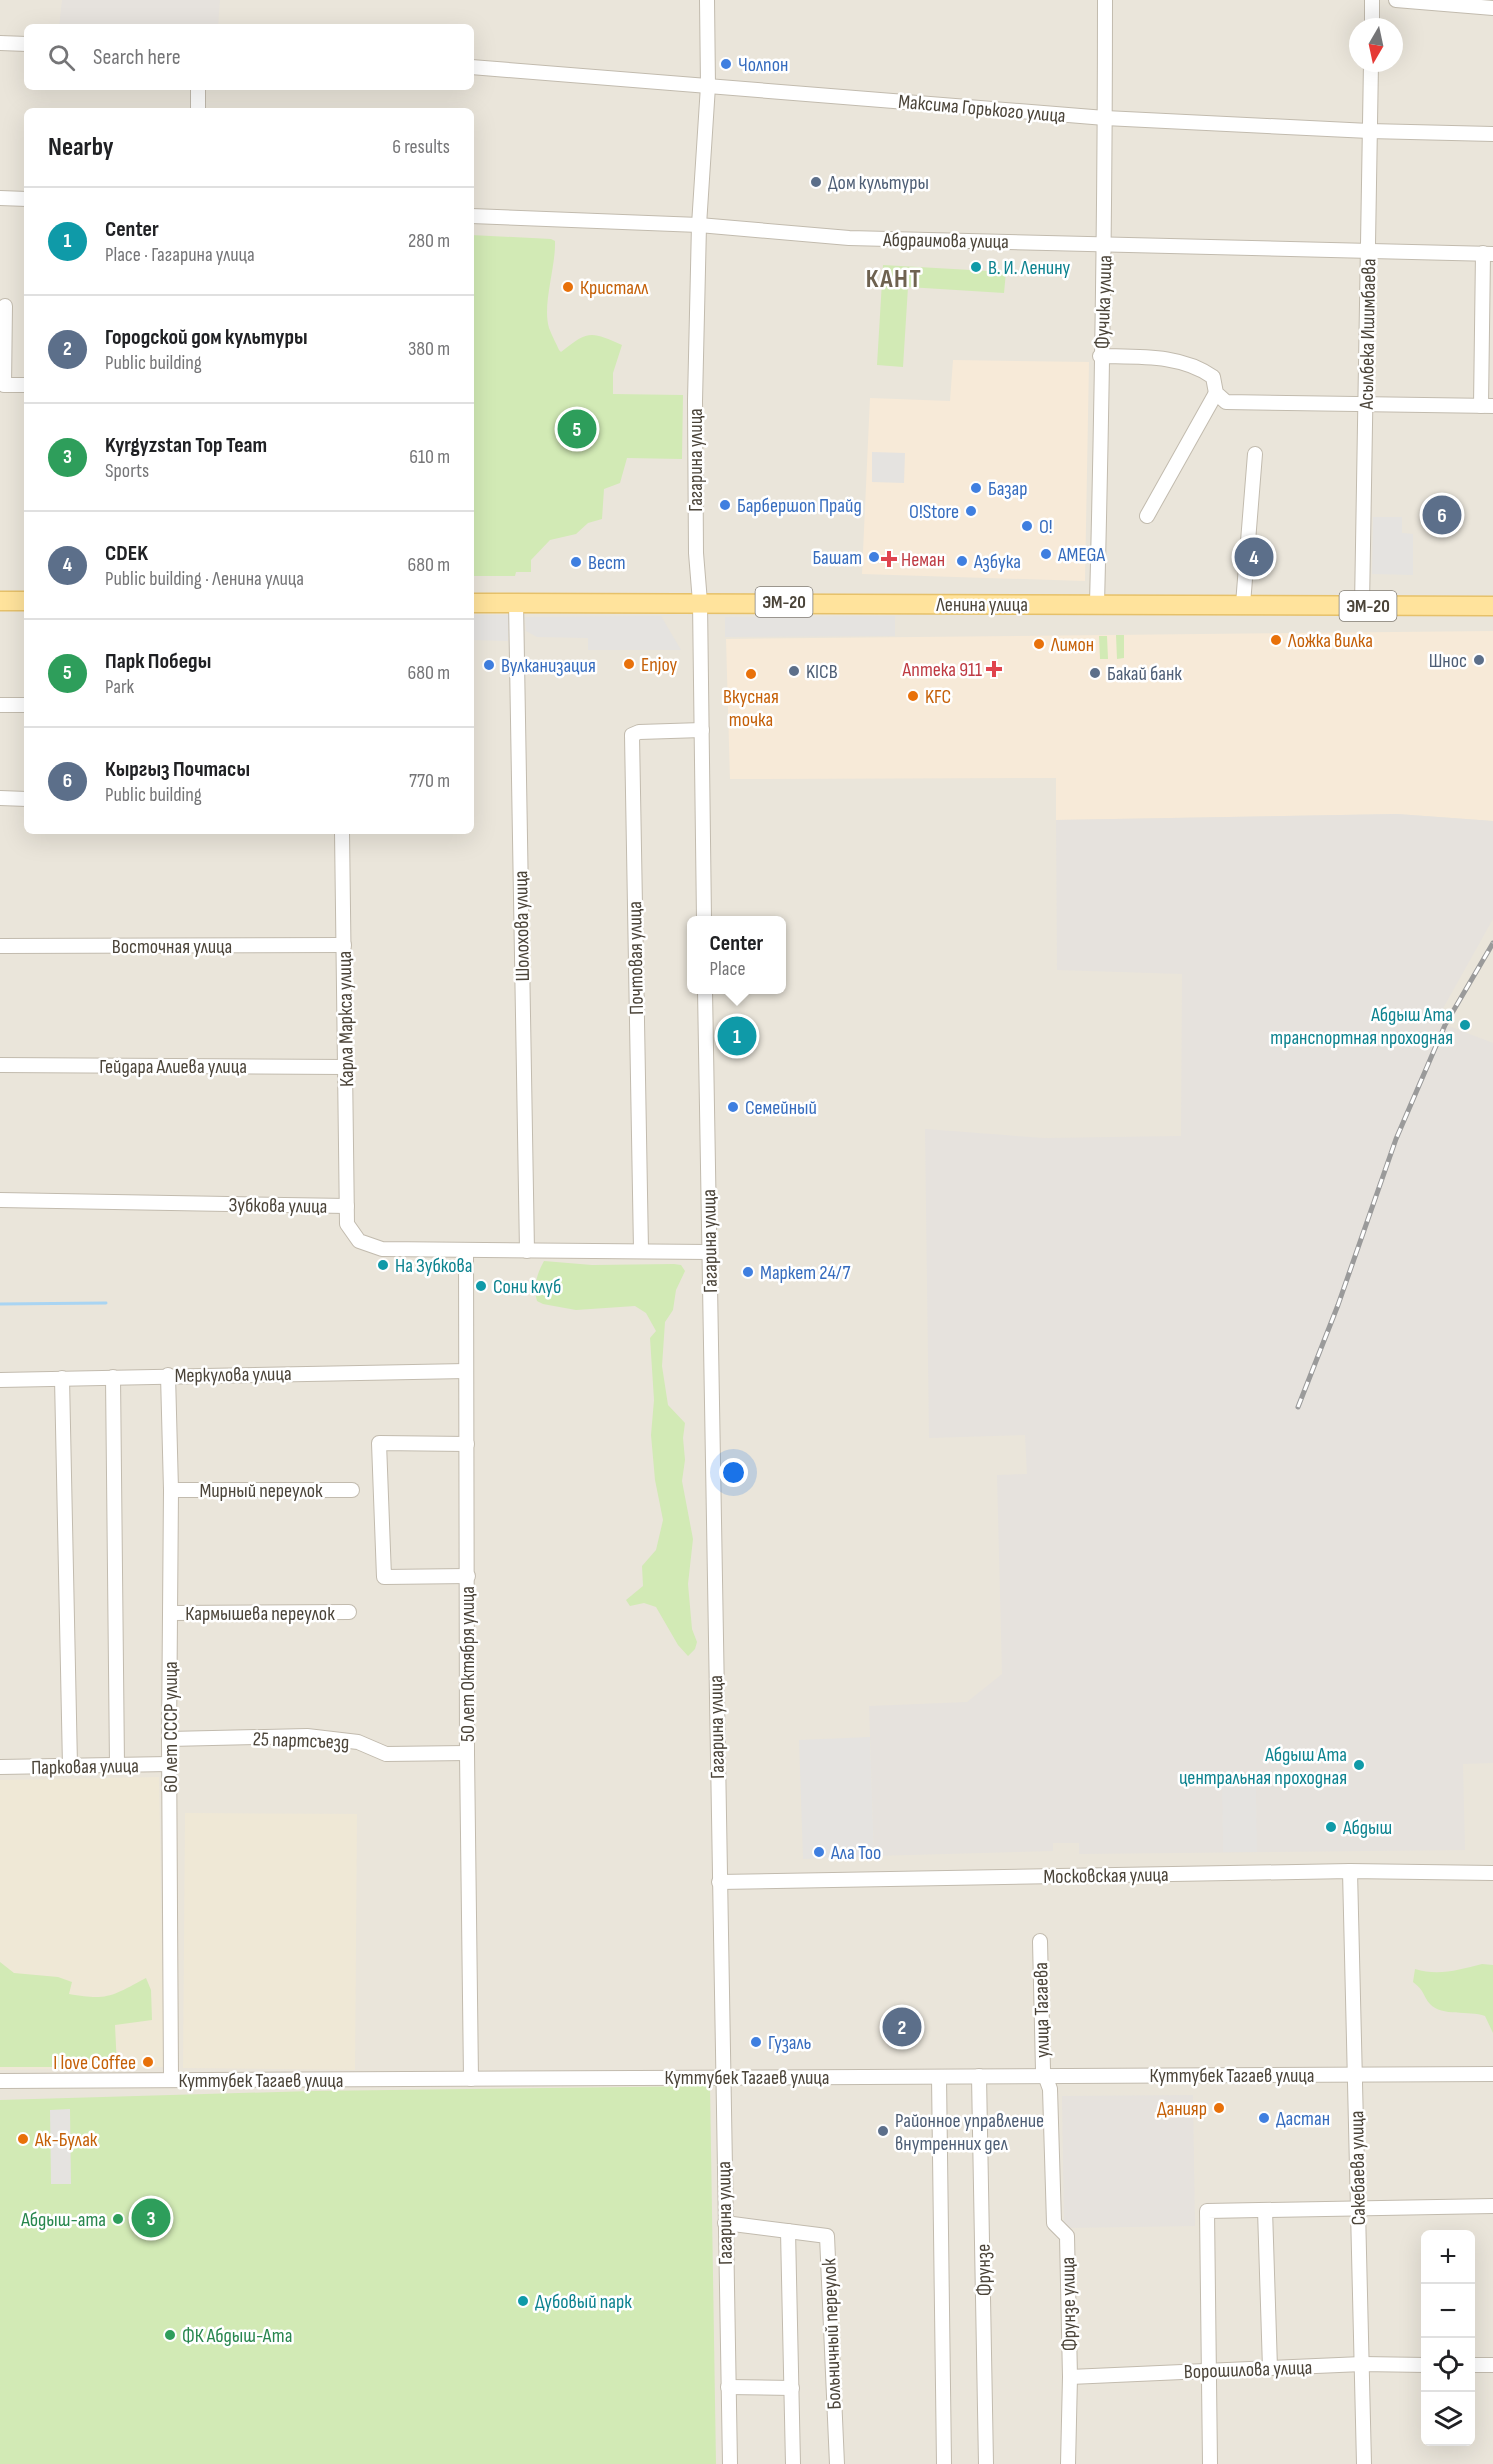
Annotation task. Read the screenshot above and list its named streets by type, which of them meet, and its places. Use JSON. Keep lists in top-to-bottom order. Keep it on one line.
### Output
{"streets":{"main road":["ЭМ-20","Ленина улица"],"street":["Максима Горького улица","Абдраимова улица","Фучика улица","Асылбека Ишимбаева","Гагарина улица","Шолохова улица","Восточная улица","Почтовая улица","Карла Маркса улица","Гейдара Алиева улица","Зубкова улица","Меркулова улица","Мирный переулок","Кармышева переулок","50 лет Октября улица","60 лет СССР улица","25 партсъезд","Парковая улица","Московская улица","улица Тагаева","Куттубек Тагаев улица","Сакебаева улица","Фрунзе","Фрунзе улица","Больничный переулок","Ворошилова улица"]},"crossings":[["Максима Горького улица","Фучика улица"],["Максима Горького улица","Асылбека Ишимбаева"],["Максима Горького улица","Гагарина улица"],["Абдраимова улица","Фучика улица"],["Абдраимова улица","Асылбека Ишимбаева"],["Абдраимова улица","Гагарина улица"],["Фучика улица","Ленина улица"],["Асылбека Ишимбаева","Ленина улица"],["Гагарина улица","Ленина улица"],["Гагарина улица","Почтовая улица"],["Гагарина улица","Зубкова улица"],["Гагарина улица","Московская улица"],["Гагарина улица","Куттубек Тагаев улица"],["Гагарина улица","Больничный переулок"],["Ленина улица","Шолохова улица"],["Шолохова улица","Зубкова улица"],["Восточная улица","Карла Маркса улица"],["Почтовая улица","Зубкова улица"],["Карла Маркса улица","Гейдара Алиева улица"],["Карла Маркса улица","Зубкова улица"],["Зубкова улица","50 лет Октября улица"],["Меркулова улица","50 лет Октября улица"],["Меркулова улица","60 лет СССР улица"],["Мирный переулок","60 лет СССР улица"],["Кармышева переулок","60 лет СССР улица"],["50 лет Октября улица","25 партсъезд"],["50 лет Октября улица","Куттубек Тагаев улица"],["60 лет СССР улица","25 партсъезд"],["60 лет СССР улица","Парковая улица"],["60 лет СССР улица","Куттубек Тагаев улица"],["Московская улица","Сакебаева улица"],["улица Тагаева","Куттубек Тагаев улица"],["улица Тагаева","Фрунзе улица"],["Куттубек Тагаев улица","Сакебаева улица"],["Куттубек Тагаев улица","Фрунзе"],["Куттубек Тагаев улица","Фрунзе улица"],["Сакебаева улица","Ворошилова улица"],["Фрунзе улица","Ворошилова улица"]],"districts":["КАНТ"],"places":{"other":["Чолпон","Дом культуры","В. И. Ленину","Кристалл","Базар","Барбершоп Прайд","O!Store","О!","AMEGA","Башат","Азбука","Вест","Ложка вилка","Лимон","Шнос","Enjoy","Вулканизация","KICB","Бакай банк","Вкусная точка","KFC","Абдыш Ата транспортная проходная","Семейный","На Зубкова","Маркет 24/7","Сони клуб","Абдыш Ата центральная проходная","Абдыш","Ала Тоо","Гузаль","I love Coffee","Данияр","Дастан","Районное управление внутренних дел","Ак-Булак","Абдыш-ата","Дубовый парк","ФК Абдыш-Ата"],"health":["Неман","Аптека 911"]},"north":"bottom","page":{"search":"Search here","heading":["Nearby","6 results"],"list":[{"mark":"1","name":"Center","note":"Place · Гагарина улица","value":"280 m"},{"mark":"2","name":"Городской дом культуры","note":"Public building","value":"380 m"},{"mark":"3","name":"Kyrgyzstan Top Team","note":"Sports","value":"610 m"},{"mark":"4","name":"CDEK","note":"Public building · Ленина улица","value":"680 m"},{"mark":"5","name":"Парк Победы","note":"Park","value":"680 m"},{"mark":"6","name":"Кыргыз Почтасы","note":"Public building","value":"770 m"}],"pins":["5","6","4","1","2","3"],"popup":["Center","Place"],"map_buttons":["+","−"]}}
